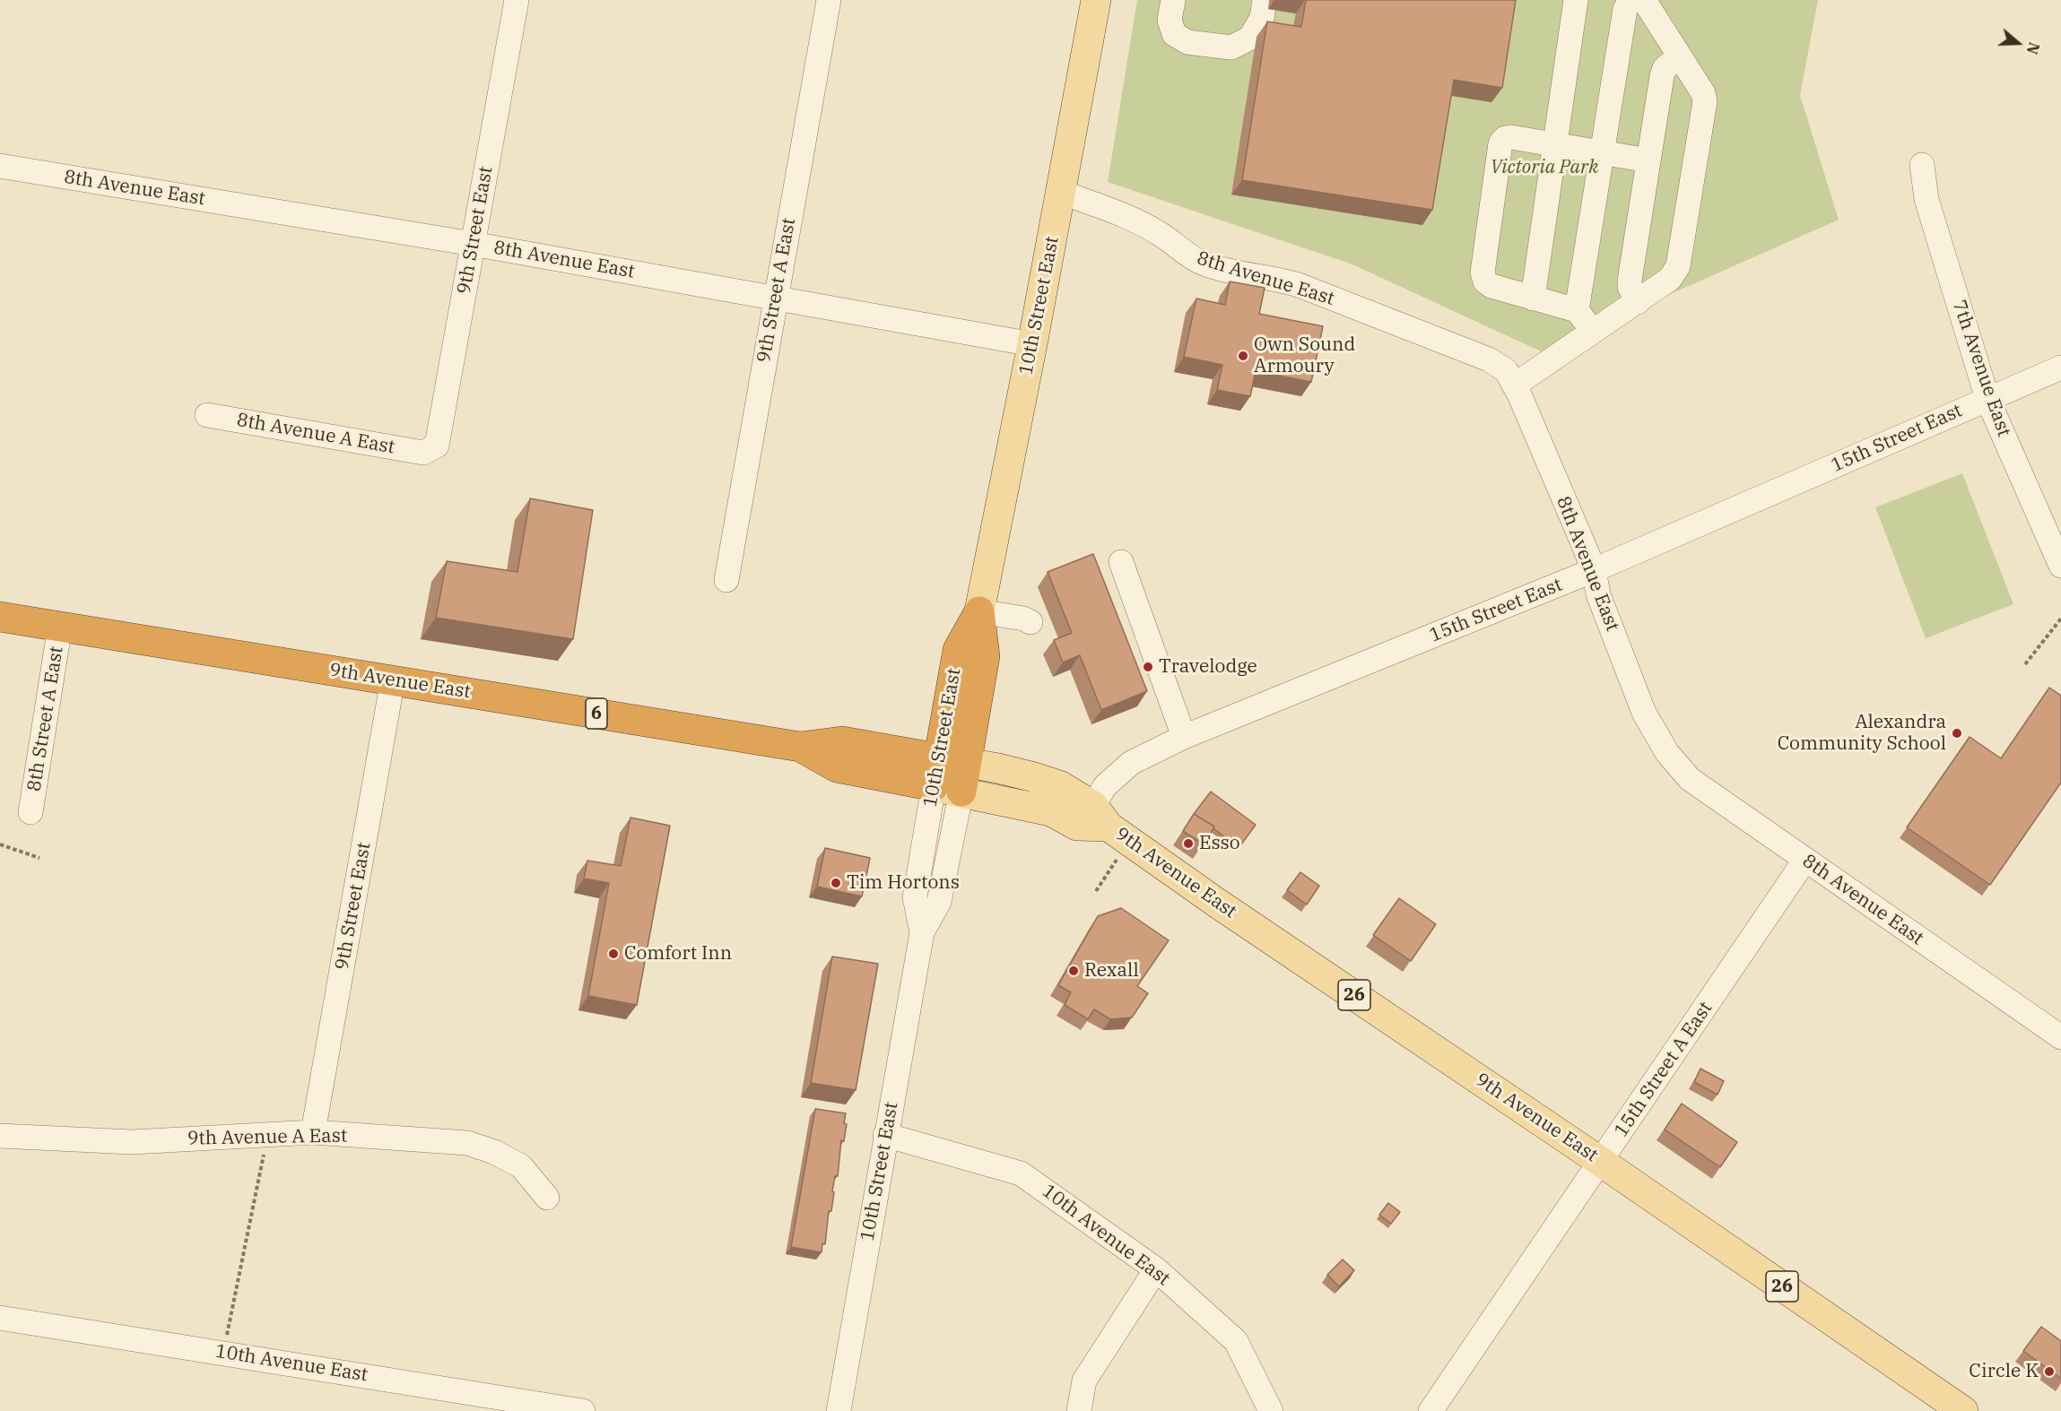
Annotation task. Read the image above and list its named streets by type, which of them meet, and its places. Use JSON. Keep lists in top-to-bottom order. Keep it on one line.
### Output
{"streets":{"highway":["10th Street East","9th Avenue East","6"],"main road":["26"],"street":["8th Avenue East","9th Street East","9th Street A East","7th Avenue East","8th Avenue A East","15th Street East","8th Street A East","15th Street A East","9th Avenue A East","10th Avenue East"]},"crossings":[["8th Avenue East","9th Street East"],["8th Avenue East","9th Street A East"],["8th Avenue East","10th Street East"],["8th Avenue East","15th Street East"],["8th Avenue East","15th Street A East"],["9th Street East","8th Avenue A East"],["9th Street East","9th Avenue East"],["9th Street East","9th Avenue A East"],["10th Street East","9th Avenue East"],["10th Street East","10th Avenue East"],["7th Avenue East","15th Street East"],["15th Street East","9th Avenue East"],["9th Avenue East","8th Street A East"],["9th Avenue East","15th Street A East"]],"parks":["Victoria Park"],"places":["Own Sound Armoury","Travelodge","Alexandra Community School","Esso","Tim Hortons","Comfort Inn","Rexall","Circle K"],"north":"right"}
